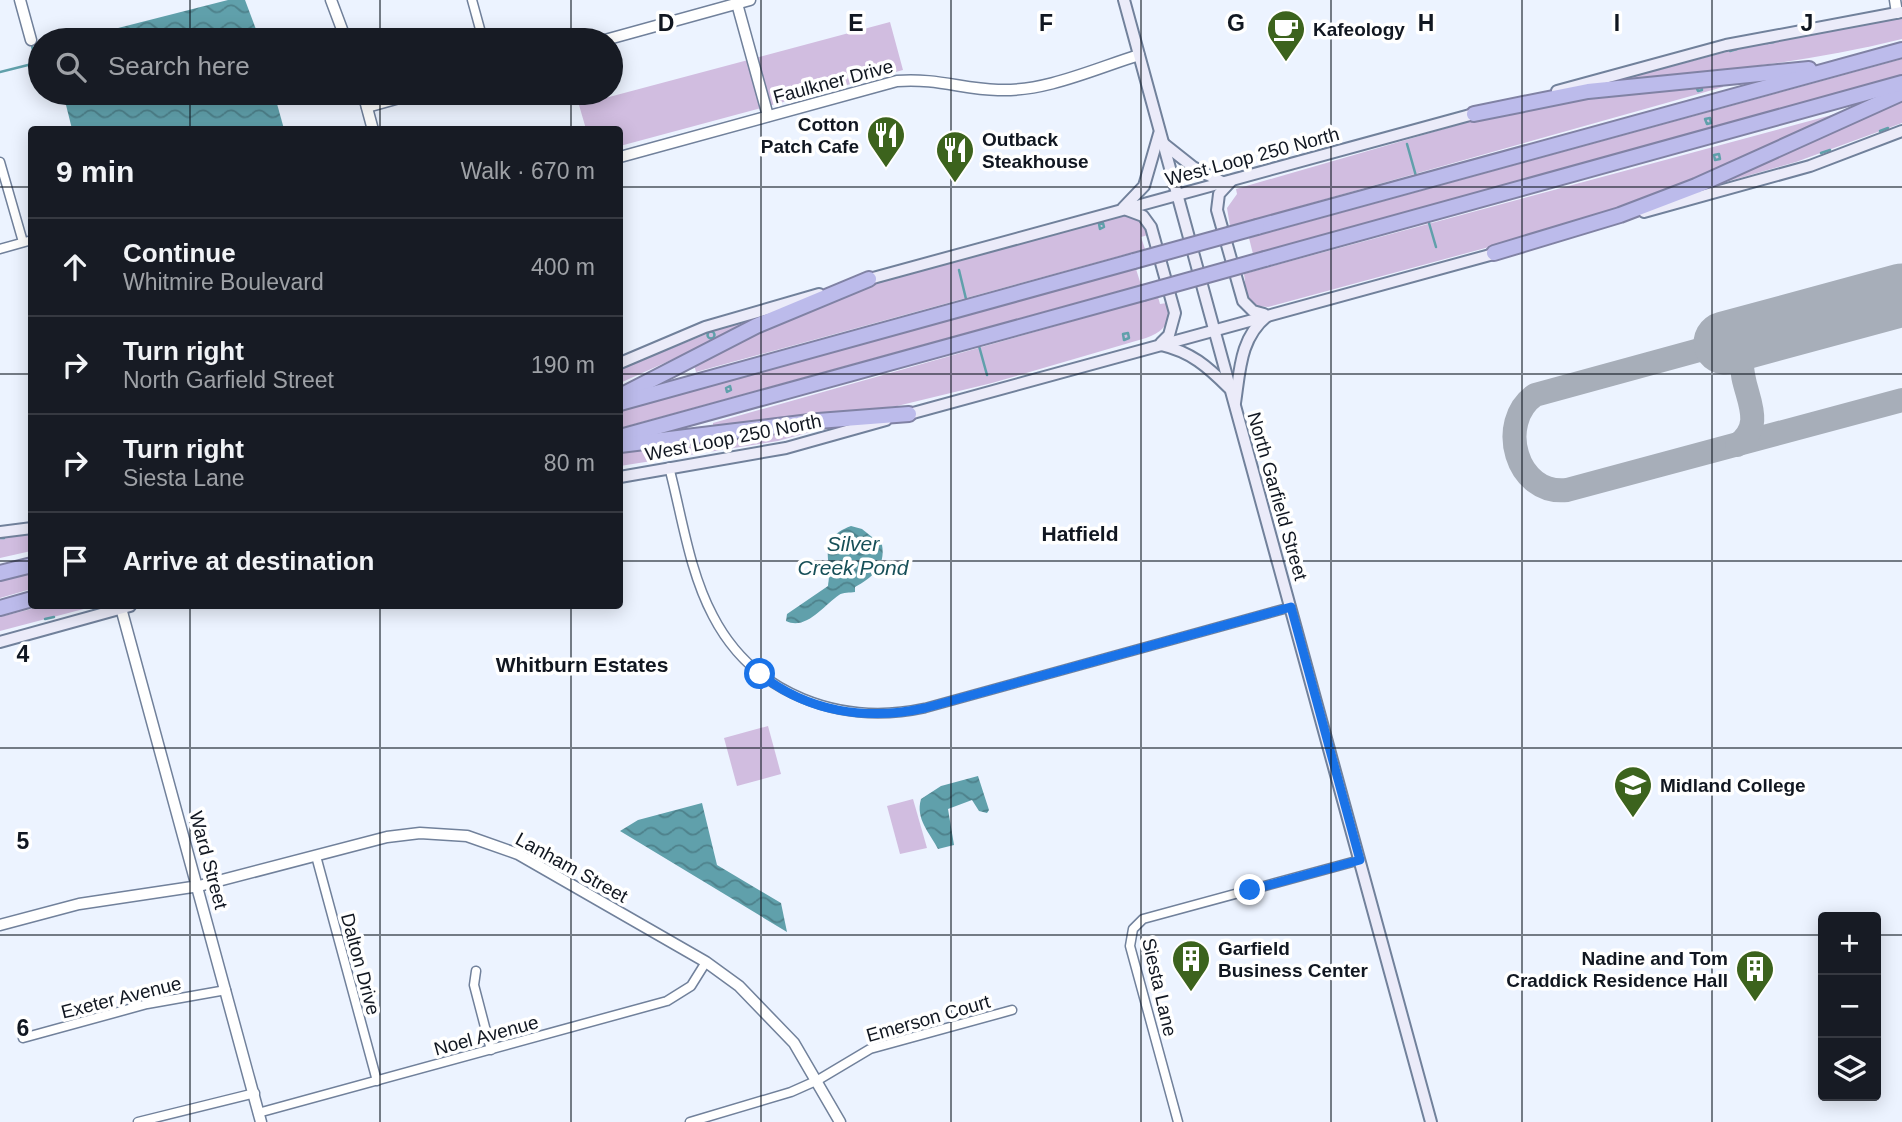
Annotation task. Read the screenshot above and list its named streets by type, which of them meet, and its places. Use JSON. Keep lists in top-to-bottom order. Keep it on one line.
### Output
{"streets":{"main road":["West Loop 250 North","North Garfield Street"],"street":["Faulkner Drive","Ward Street","Lanham Street","Dalton Drive","Siesta Lane","Exeter Avenue","Emerson Court","Noel Avenue"]},"crossings":[["Faulkner Drive","North Garfield Street"],["West Loop 250 North","North Garfield Street"],["North Garfield Street","Siesta Lane"],["Ward Street","Lanham Street"],["Ward Street","Exeter Avenue"],["Ward Street","Noel Avenue"],["Lanham Street","Dalton Drive"],["Lanham Street","Emerson Court"],["Lanham Street","Noel Avenue"],["Dalton Drive","Noel Avenue"]],"districts":["Hatfield","Whitburn Estates"],"water":["Silver Creek Pond"],"places":{"cafe":["Kafeology"],"restaurant":["Cotton Patch Cafe","Outback Steakhouse"],"school or university":["Midland College"],"building":["Garfield Business Center","Nadine and Tom Craddick Residence Hall"]},"page":{"search":"Search here","heading":["9 min","Walk · 670 m"],"list":[["Continue","Whitmire Boulevard","400 m"],["Turn right","North Garfield Street","190 m"],["Turn right","Siesta Lane","80 m"],"Arrive at destination"],"map_buttons":["+","−"]},"grid":{"columns":["D","E","F","G","H","I","J"],"rows":["4","5","6"]}}
